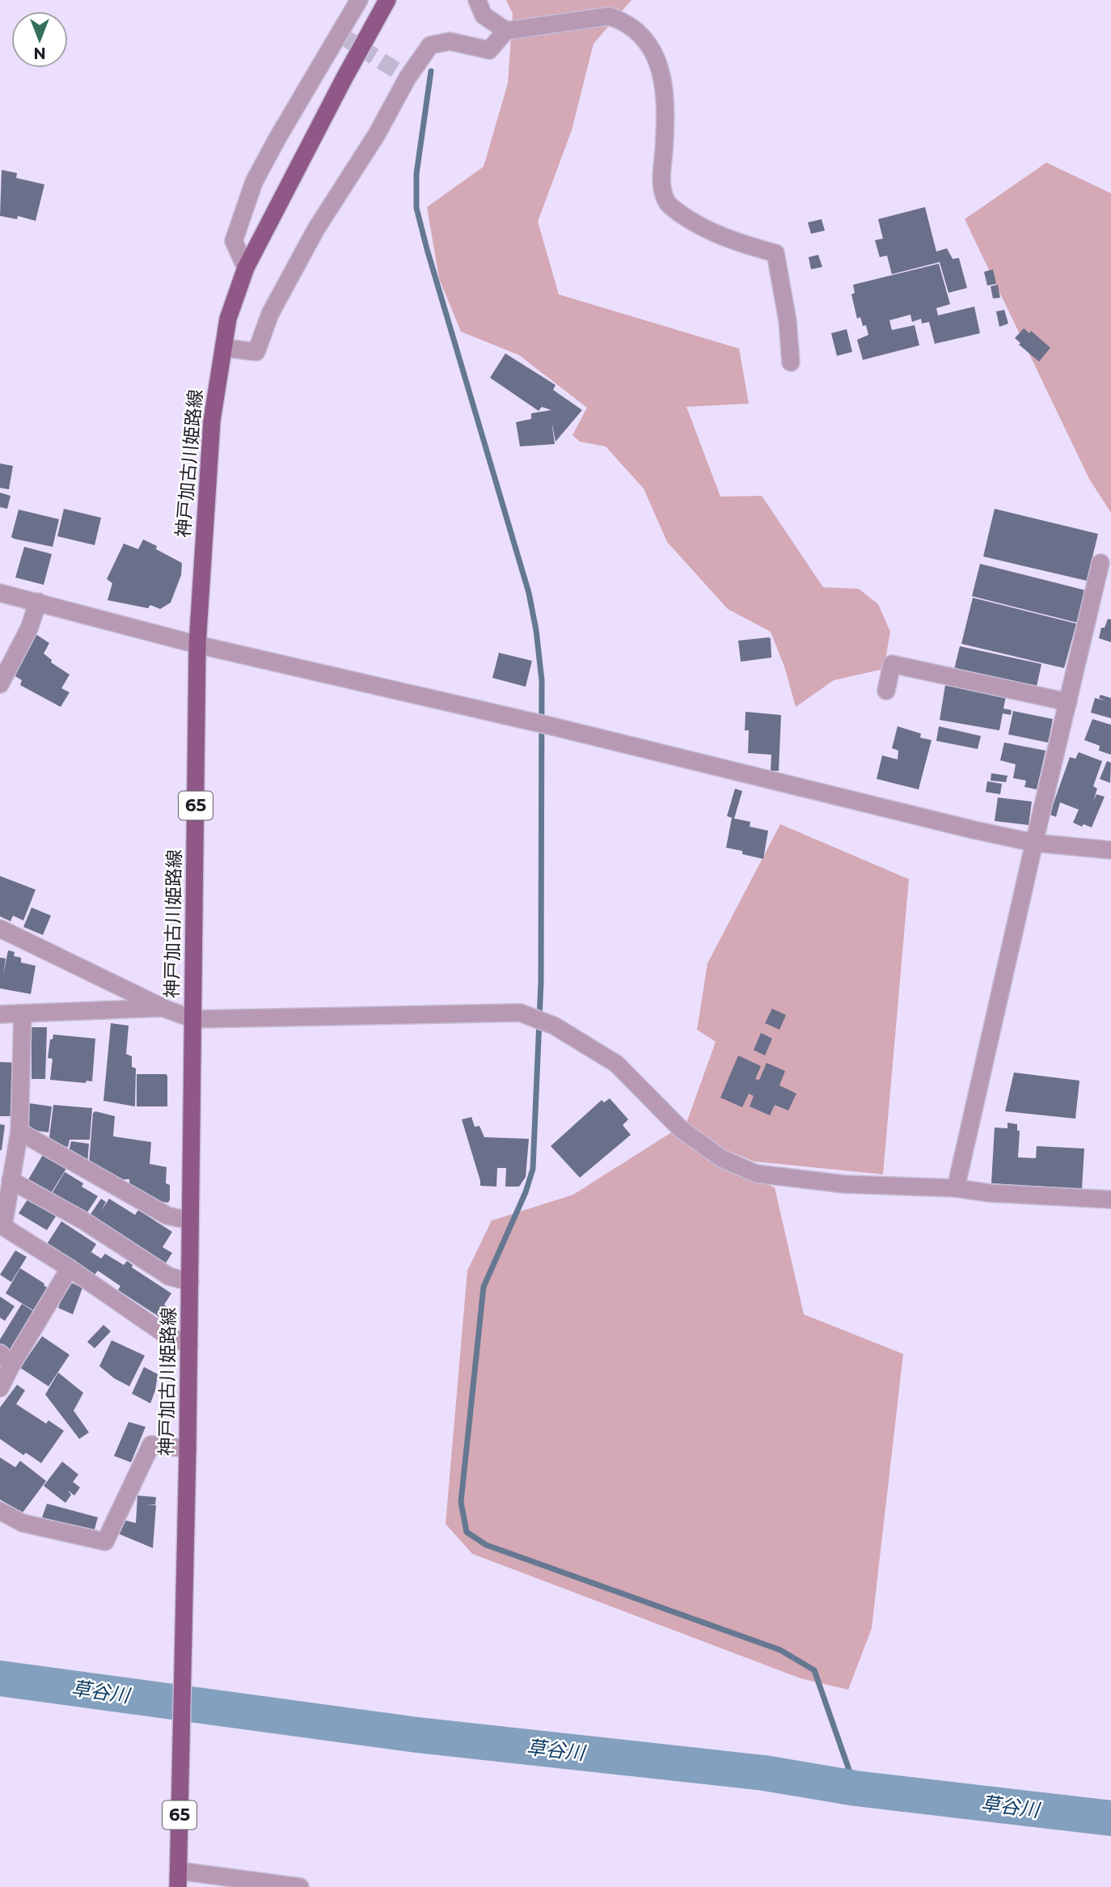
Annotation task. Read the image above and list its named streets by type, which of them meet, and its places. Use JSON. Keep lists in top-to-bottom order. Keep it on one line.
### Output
{"streets":{"main road":["神戸加古川姫路線","65"]},"water":["草谷川"],"north":"bottom"}
